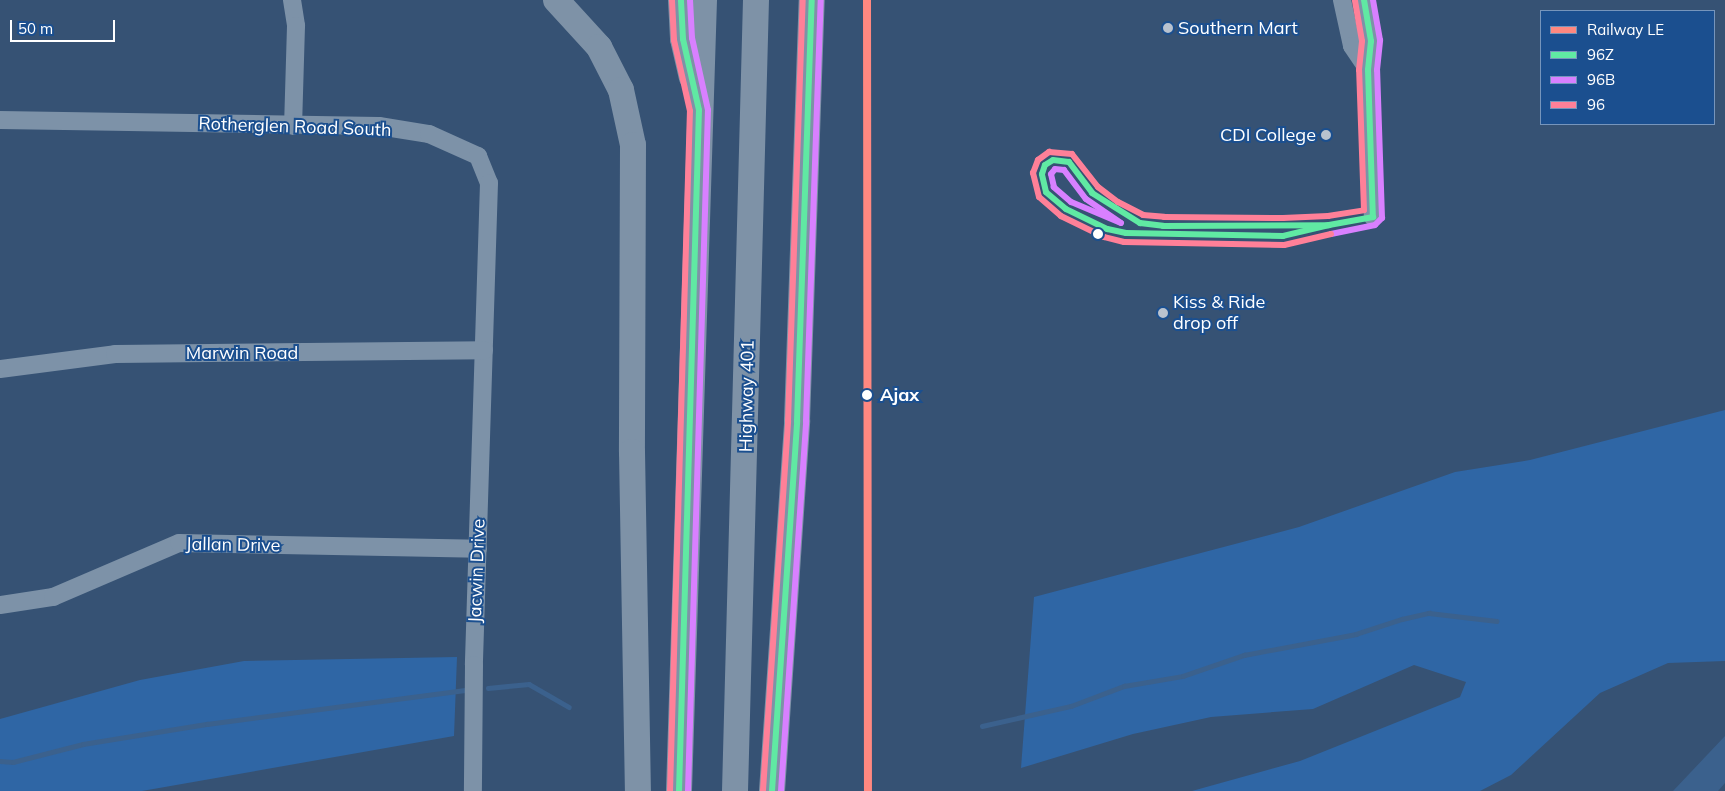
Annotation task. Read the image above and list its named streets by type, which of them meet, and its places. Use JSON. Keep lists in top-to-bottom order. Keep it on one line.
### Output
{"streets":{"highway":["Highway 401"],"street":["Rotherglen Road South","Marwin Road","Jallan Drive","Jacwin Drive"]},"crossings":[["Rotherglen Road South","Marwin Road"],["Rotherglen Road South","Jacwin Drive"],["Marwin Road","Jacwin Drive"],["Jallan Drive","Jacwin Drive"]],"places":["Southern Mart","CDI College","Kiss & Ride drop off","Ajax"],"lines":["rail line LE","transit line 96Z","transit line 96B","transit line 96"],"legend":["Railway LE","96Z","96B","96"],"scale_bar":"50 m"}
